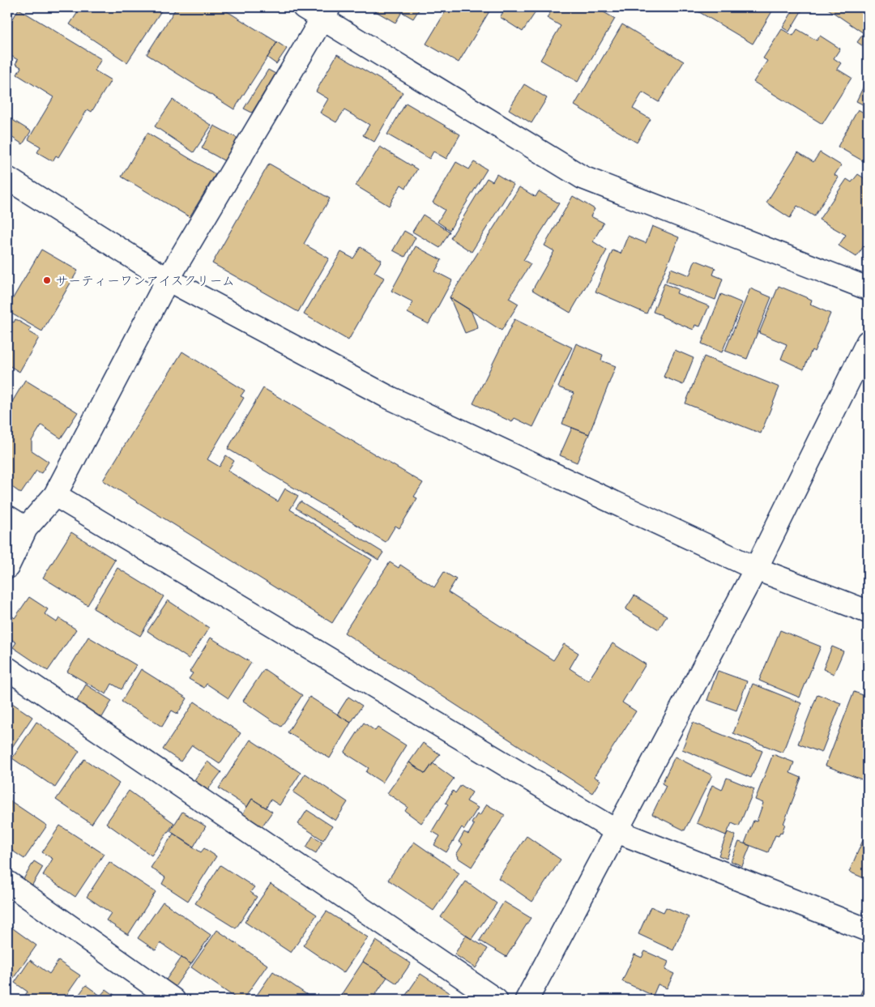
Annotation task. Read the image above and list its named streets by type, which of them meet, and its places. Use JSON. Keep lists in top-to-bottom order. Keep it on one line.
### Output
{"places":["サーティーワンアイスクリーム"]}
